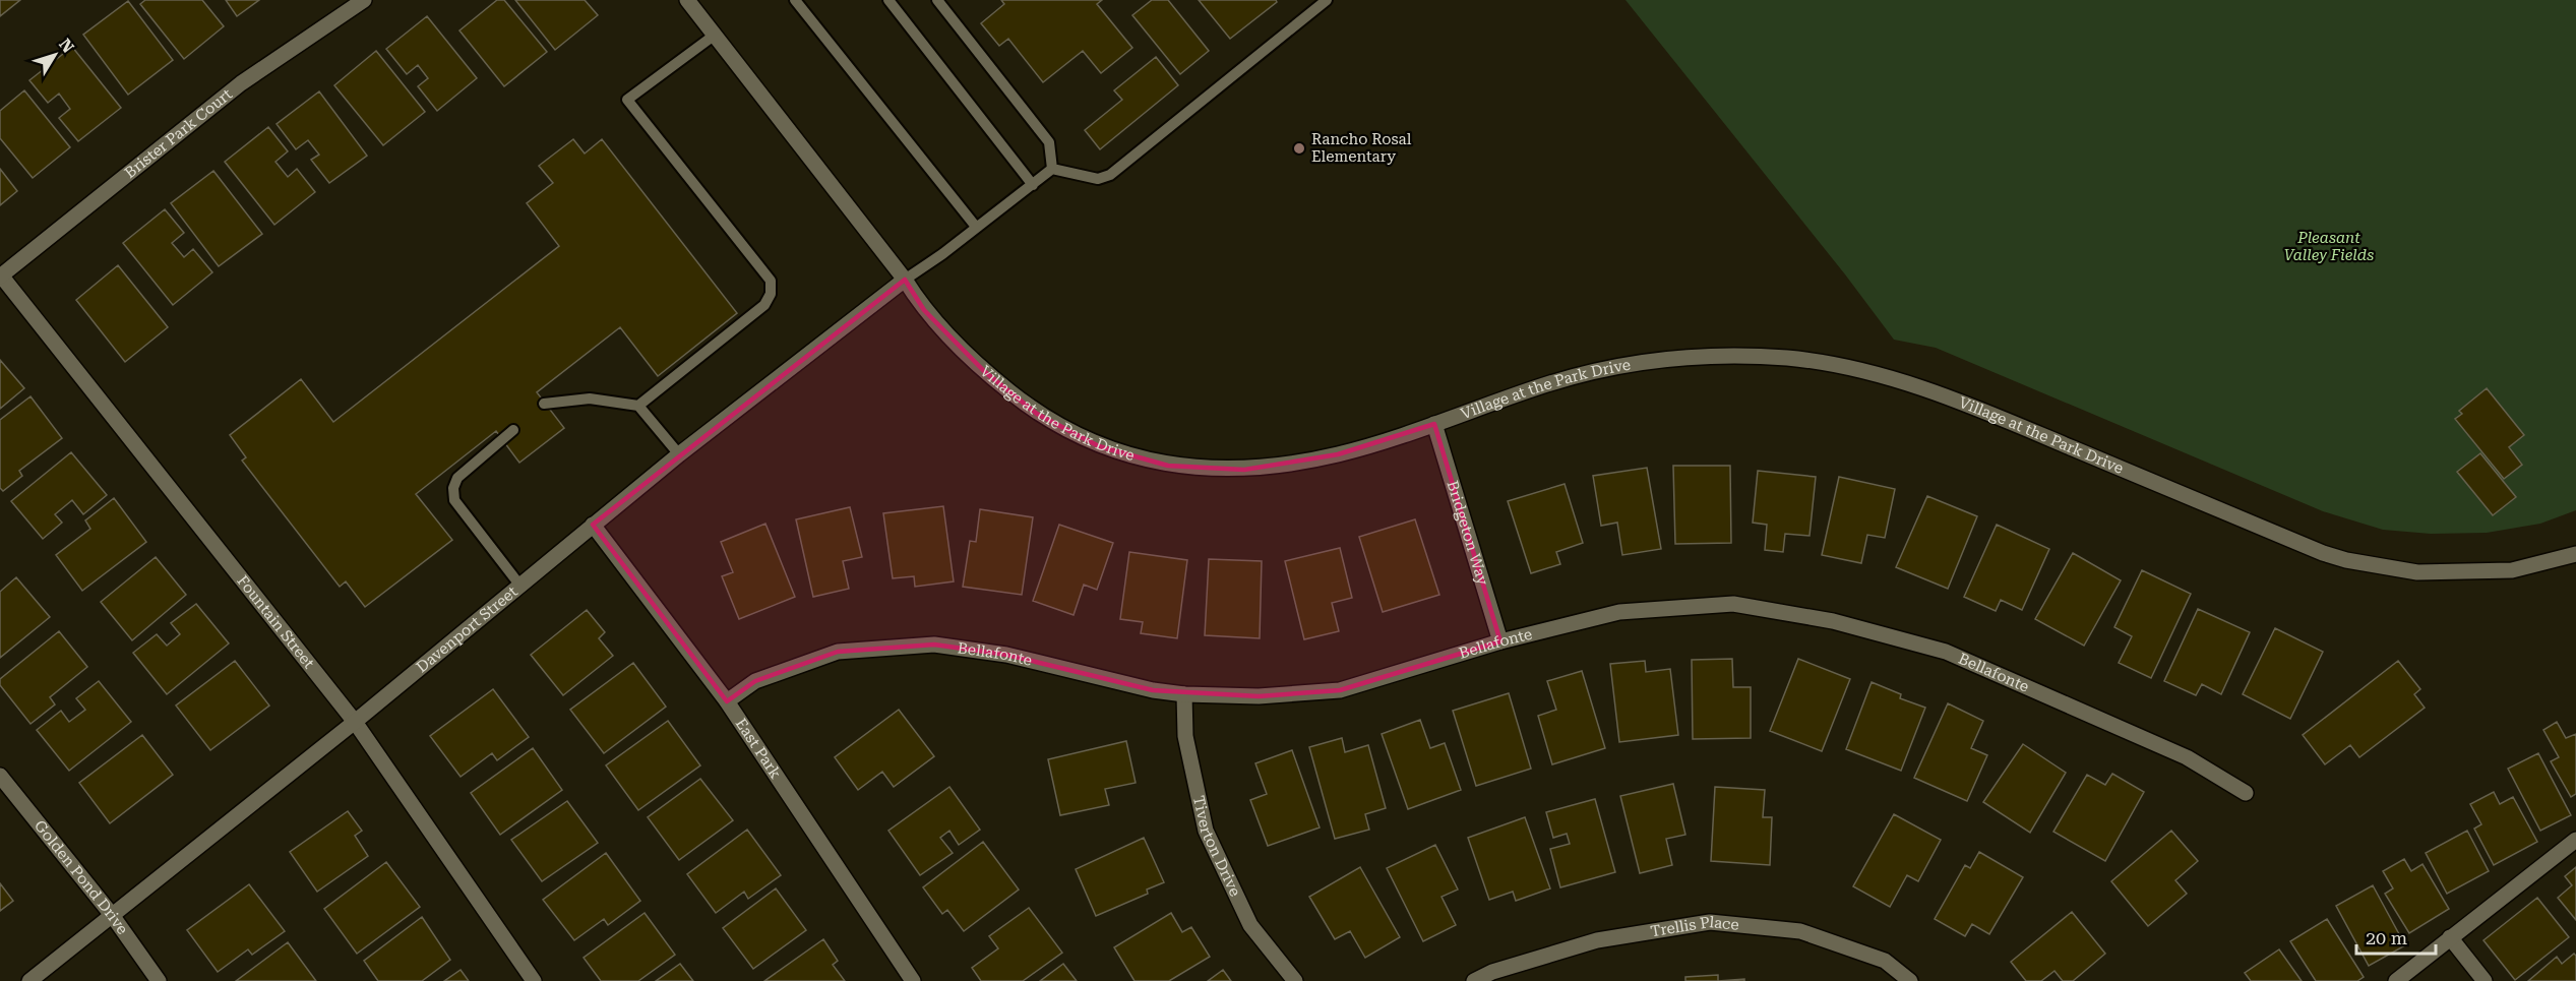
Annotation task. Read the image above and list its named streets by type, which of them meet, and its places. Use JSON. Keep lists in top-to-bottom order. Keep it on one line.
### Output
{"streets":{"street":["Brister Park Court","Village at the Park Drive","Bridgeton Way","Fountain Street","Davenport Street","Bellafonte","East Park","Tiverton Drive","Golden Pond Drive","Trellis Place"]},"crossings":[["Brister Park Court","Fountain Street"],["Village at the Park Drive","Bridgeton Way"],["Village at the Park Drive","Davenport Street"],["Bridgeton Way","Bellafonte"],["Fountain Street","Davenport Street"],["Davenport Street","East Park"],["Davenport Street","Golden Pond Drive"],["Bellafonte","East Park"],["Bellafonte","Tiverton Drive"]],"parks":["Pleasant Valley Fields"],"places":["Rancho Rosal Elementary"],"scale_bar":"20 m","north":"top right"}
